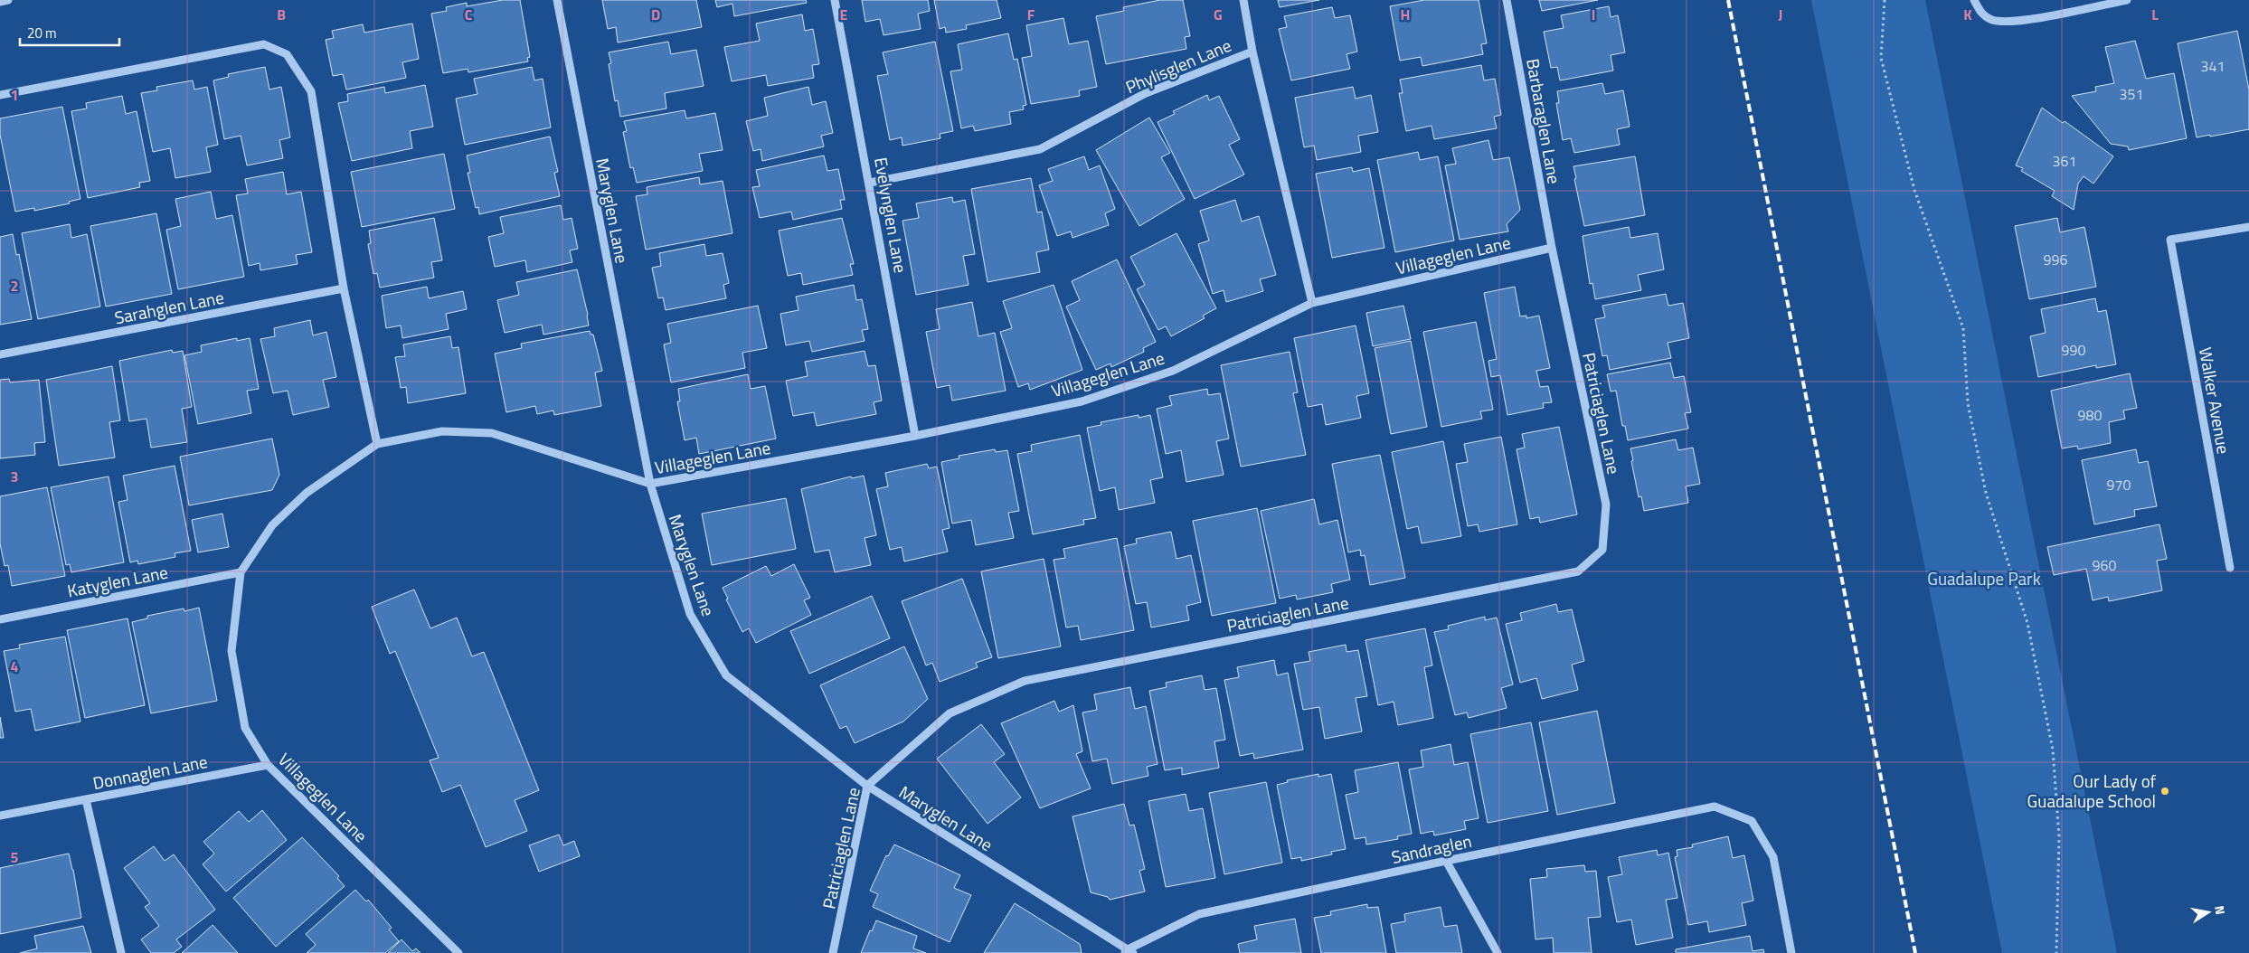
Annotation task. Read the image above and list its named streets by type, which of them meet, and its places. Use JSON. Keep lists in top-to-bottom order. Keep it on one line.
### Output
{"streets":{"street":["Phylisglen Lane","Barbaraglen Lane","Maryglen Lane","Evelynglen Lane","Villageglen Lane","Sarahglen Lane","Walker Avenue","Patriciaglen Lane","Katyglen Lane","Donnaglen Lane","Sandraglen"]},"crossings":[["Phylisglen Lane","Evelynglen Lane"],["Phylisglen Lane","Villageglen Lane"],["Barbaraglen Lane","Villageglen Lane"],["Barbaraglen Lane","Patriciaglen Lane"],["Maryglen Lane","Villageglen Lane"],["Maryglen Lane","Patriciaglen Lane"],["Maryglen Lane","Sandraglen"],["Evelynglen Lane","Villageglen Lane"],["Villageglen Lane","Patriciaglen Lane"],["Villageglen Lane","Katyglen Lane"],["Villageglen Lane","Donnaglen Lane"]],"parks":["Guadalupe Park"],"places":["Our Lady of Guadalupe School"],"house_numbers":["341","351","361","996","990","980","970","960"],"scale_bar":"20 m","north":"right","grid":{"columns":["B","C","D","E","F","G","H","I","J","K","L"],"rows":["1","2","3","4","5"]}}
